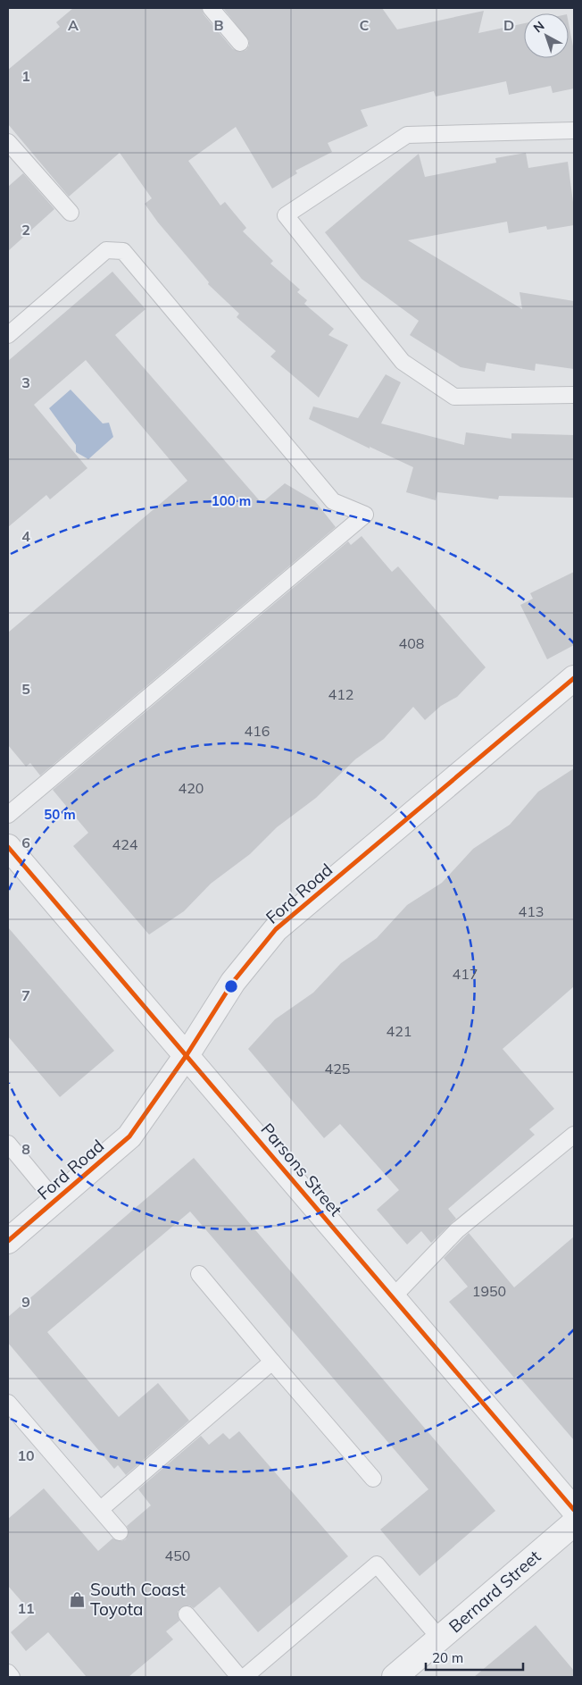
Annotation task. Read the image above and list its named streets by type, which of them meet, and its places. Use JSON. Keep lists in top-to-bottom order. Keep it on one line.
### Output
{"streets":{"street":["Ford Road","Parsons Street","Bernard Street"]},"crossings":[["Ford Road","Parsons Street"]],"places":{"shop":["South Coast Toyota"]},"house_numbers":["408","412","416","420","424","413","417","421","425","1950","450"],"scale_bar":"20 m","north":"top left","grid":{"columns":["A","B","C","D"],"rows":["1","2","3","4","5","6","7","8","9","10","11"]},"rings":["100 m","50 m"]}
